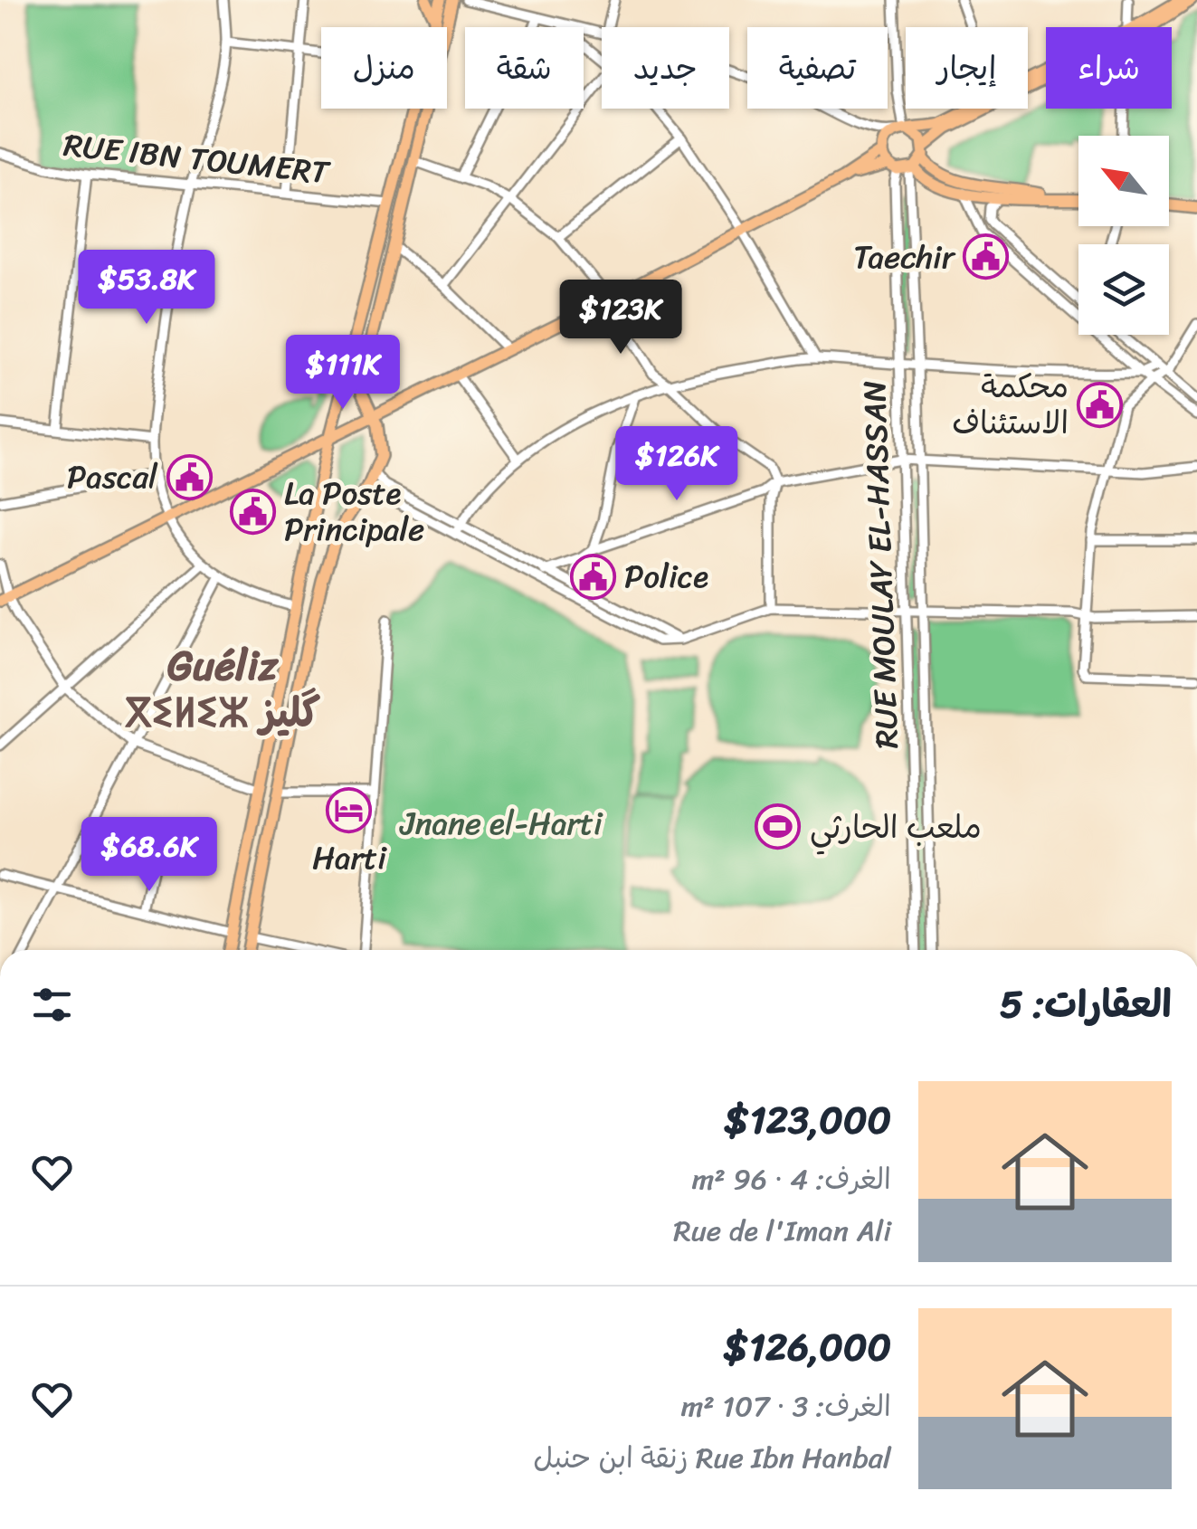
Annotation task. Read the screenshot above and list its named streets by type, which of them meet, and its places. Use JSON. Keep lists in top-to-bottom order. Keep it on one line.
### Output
{"streets":{"street":["RUE IBN TOUMERT","RUE MOULAY EL-HASSAN"]},"districts":["Guéliz ⴳⵉⵍⵉⵣ گليز"],"parks":["Jnane el-Harti"],"places":{"public building":["Taechir","محكمة الاستئناف","Pascal","La Poste Principale","Police"],"hotel":["Harti"],"sports":["ملعب الحارثي"]},"north":"top left","page":{"chip":["شراء","إيجار","تصفية","جديد","شقة","منزل"],"price":["$53.8K","$123K","$111K","$126K","$68.6K"],"heading":"العقارات: 5","list":[{"name":"$123,000","note":"الغرف: 4 · 96 m² · Rue de l'Iman Ali"},{"name":"$126,000","note":"الغرف: 3 · 107 m² · Rue Ibn Hanbal زنقة ابن حنبل"}]}}
